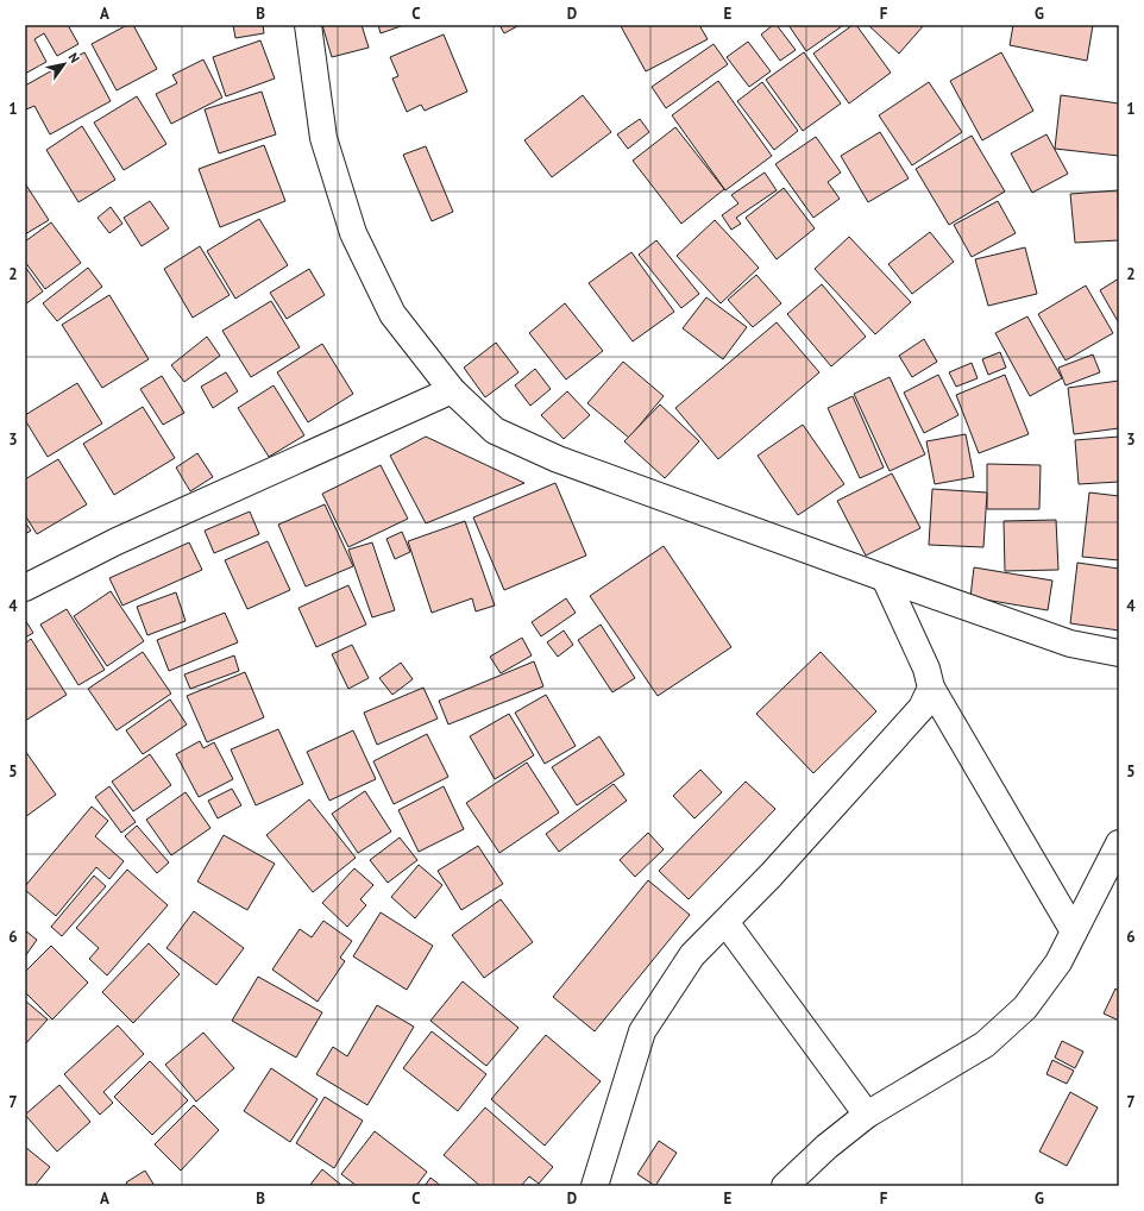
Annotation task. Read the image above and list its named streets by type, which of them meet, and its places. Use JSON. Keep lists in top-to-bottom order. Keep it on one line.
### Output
{"north":"top right","grid":{"columns":["A","B","C","D","E","F","G"],"rows":["1","2","3","4","5","6","7"]}}
